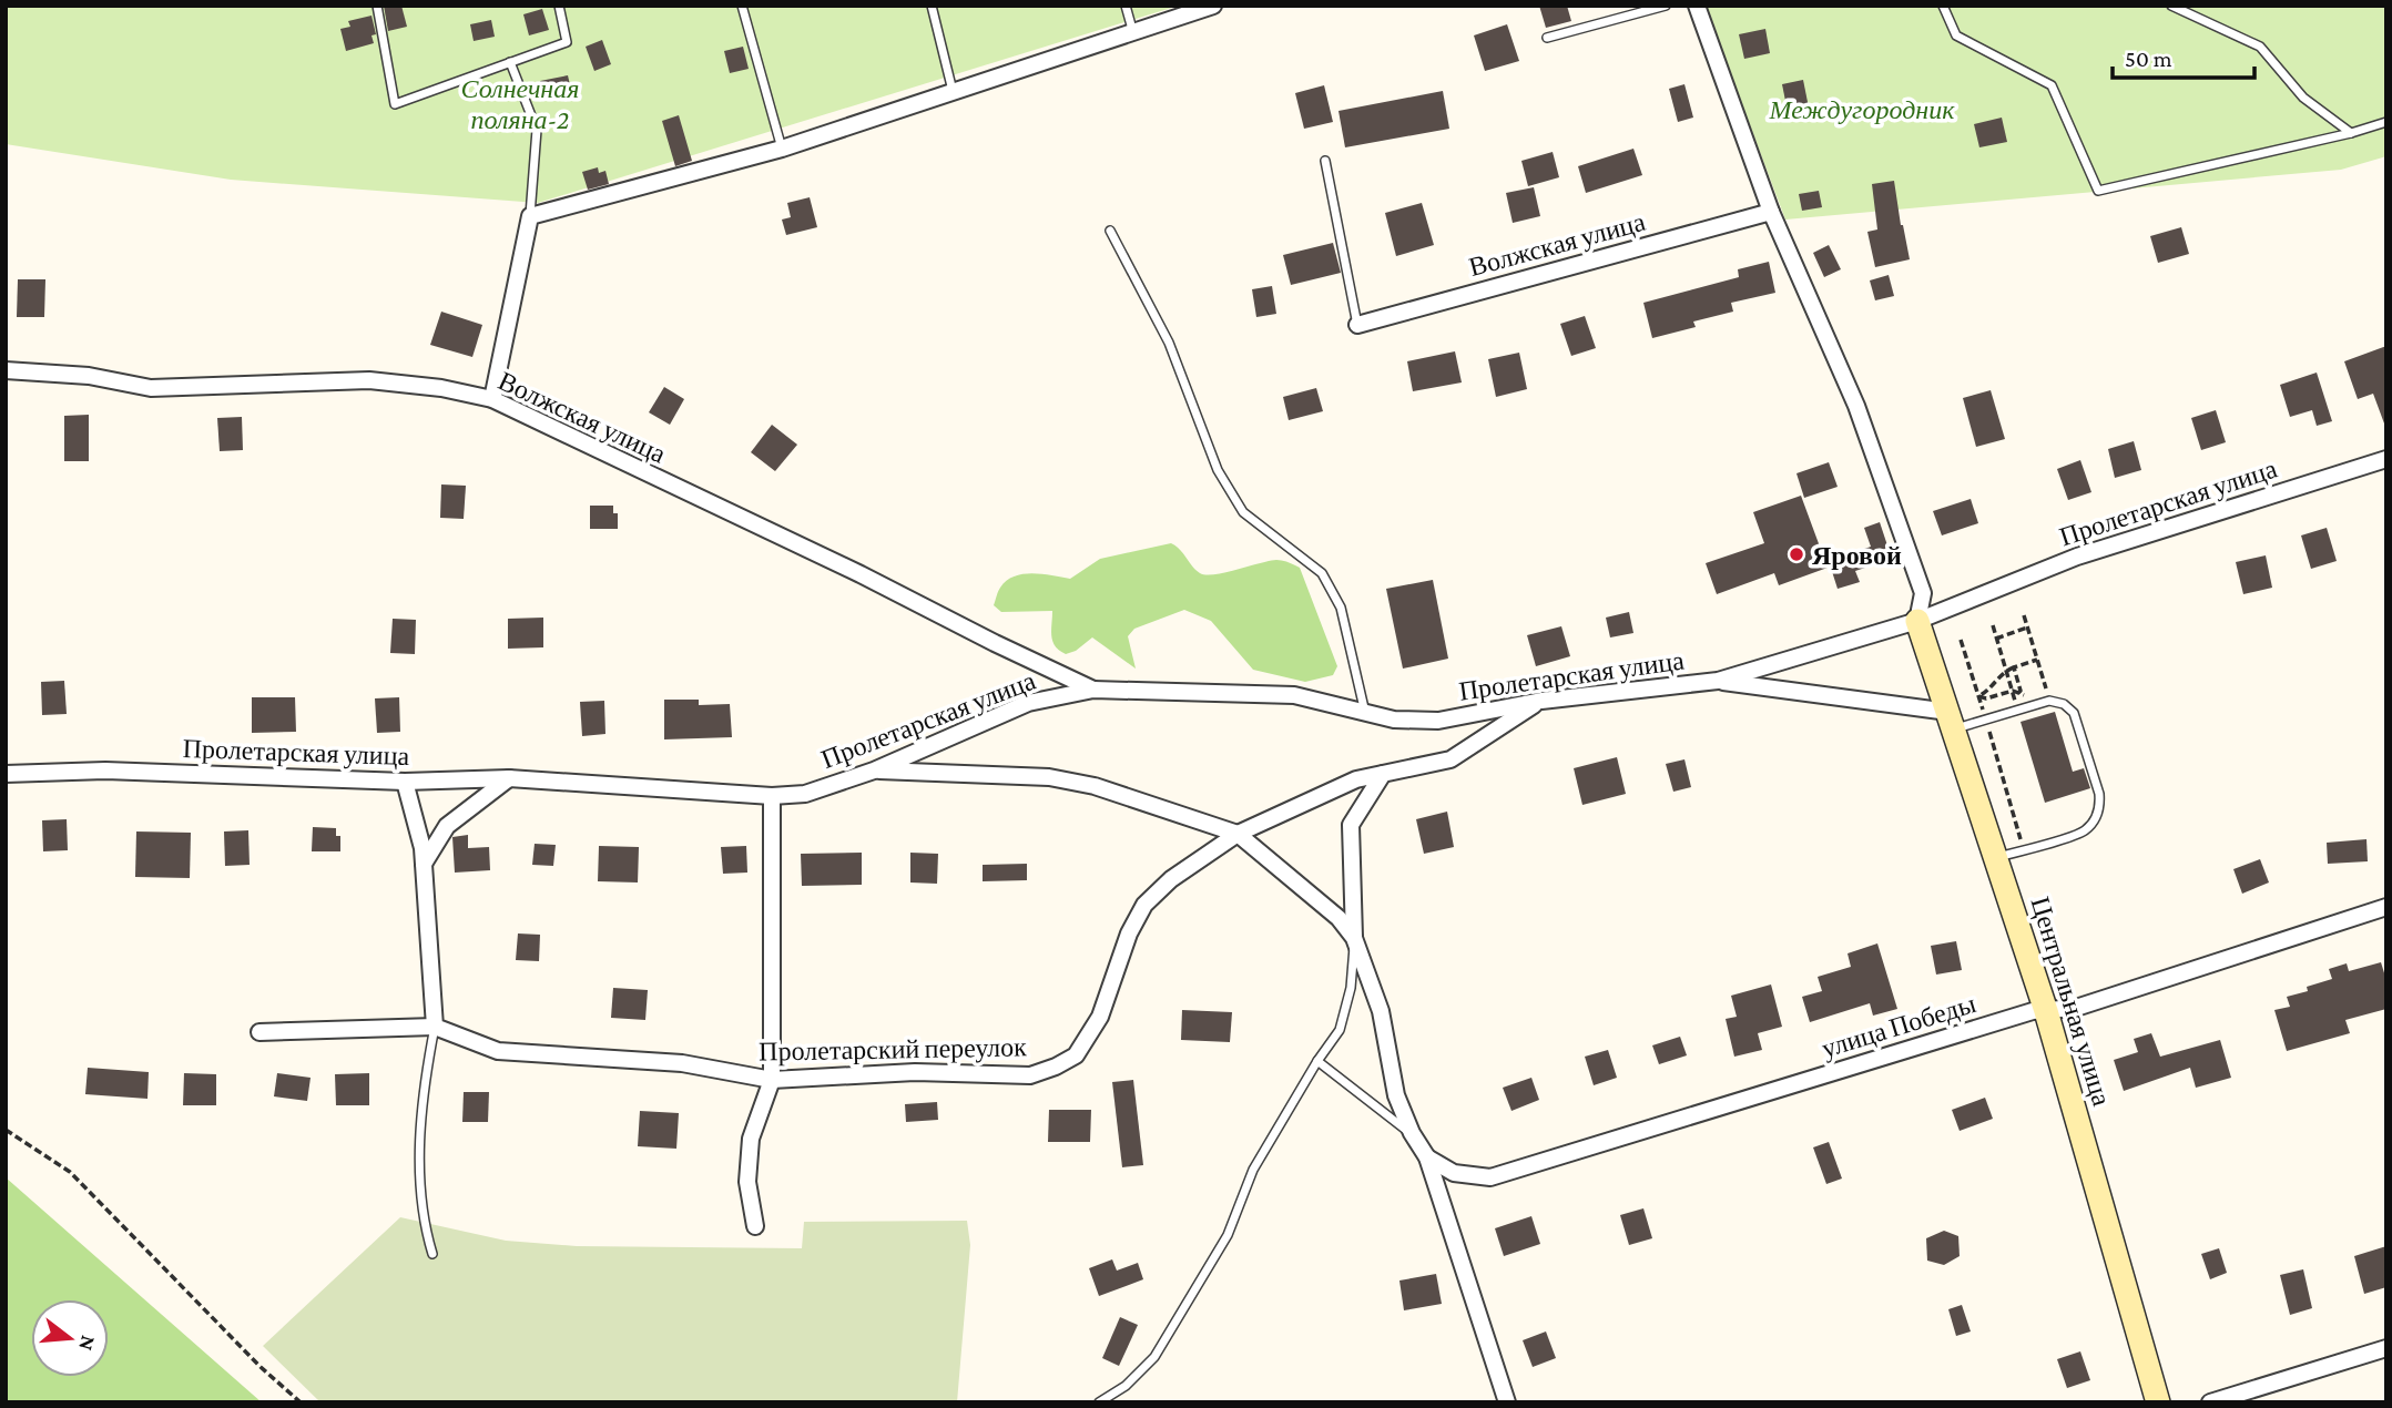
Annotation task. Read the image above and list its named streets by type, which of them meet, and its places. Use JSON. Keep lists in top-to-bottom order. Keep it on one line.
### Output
{"streets":{"street":["Волжская улица","Пролетарская улица","Центральная улица","улица Победы","Пролетарский переулок"]},"crossings":[["Волжская улица","Пролетарская улица"],["Пролетарская улица","Центральная улица"],["Пролетарская улица","Пролетарский переулок"],["Центральная улица","улица Победы"]],"parks":["Солнечная поляна-2","Междугородник"],"places":["Яровой"],"scale_bar":"50 m","north":"right"}
